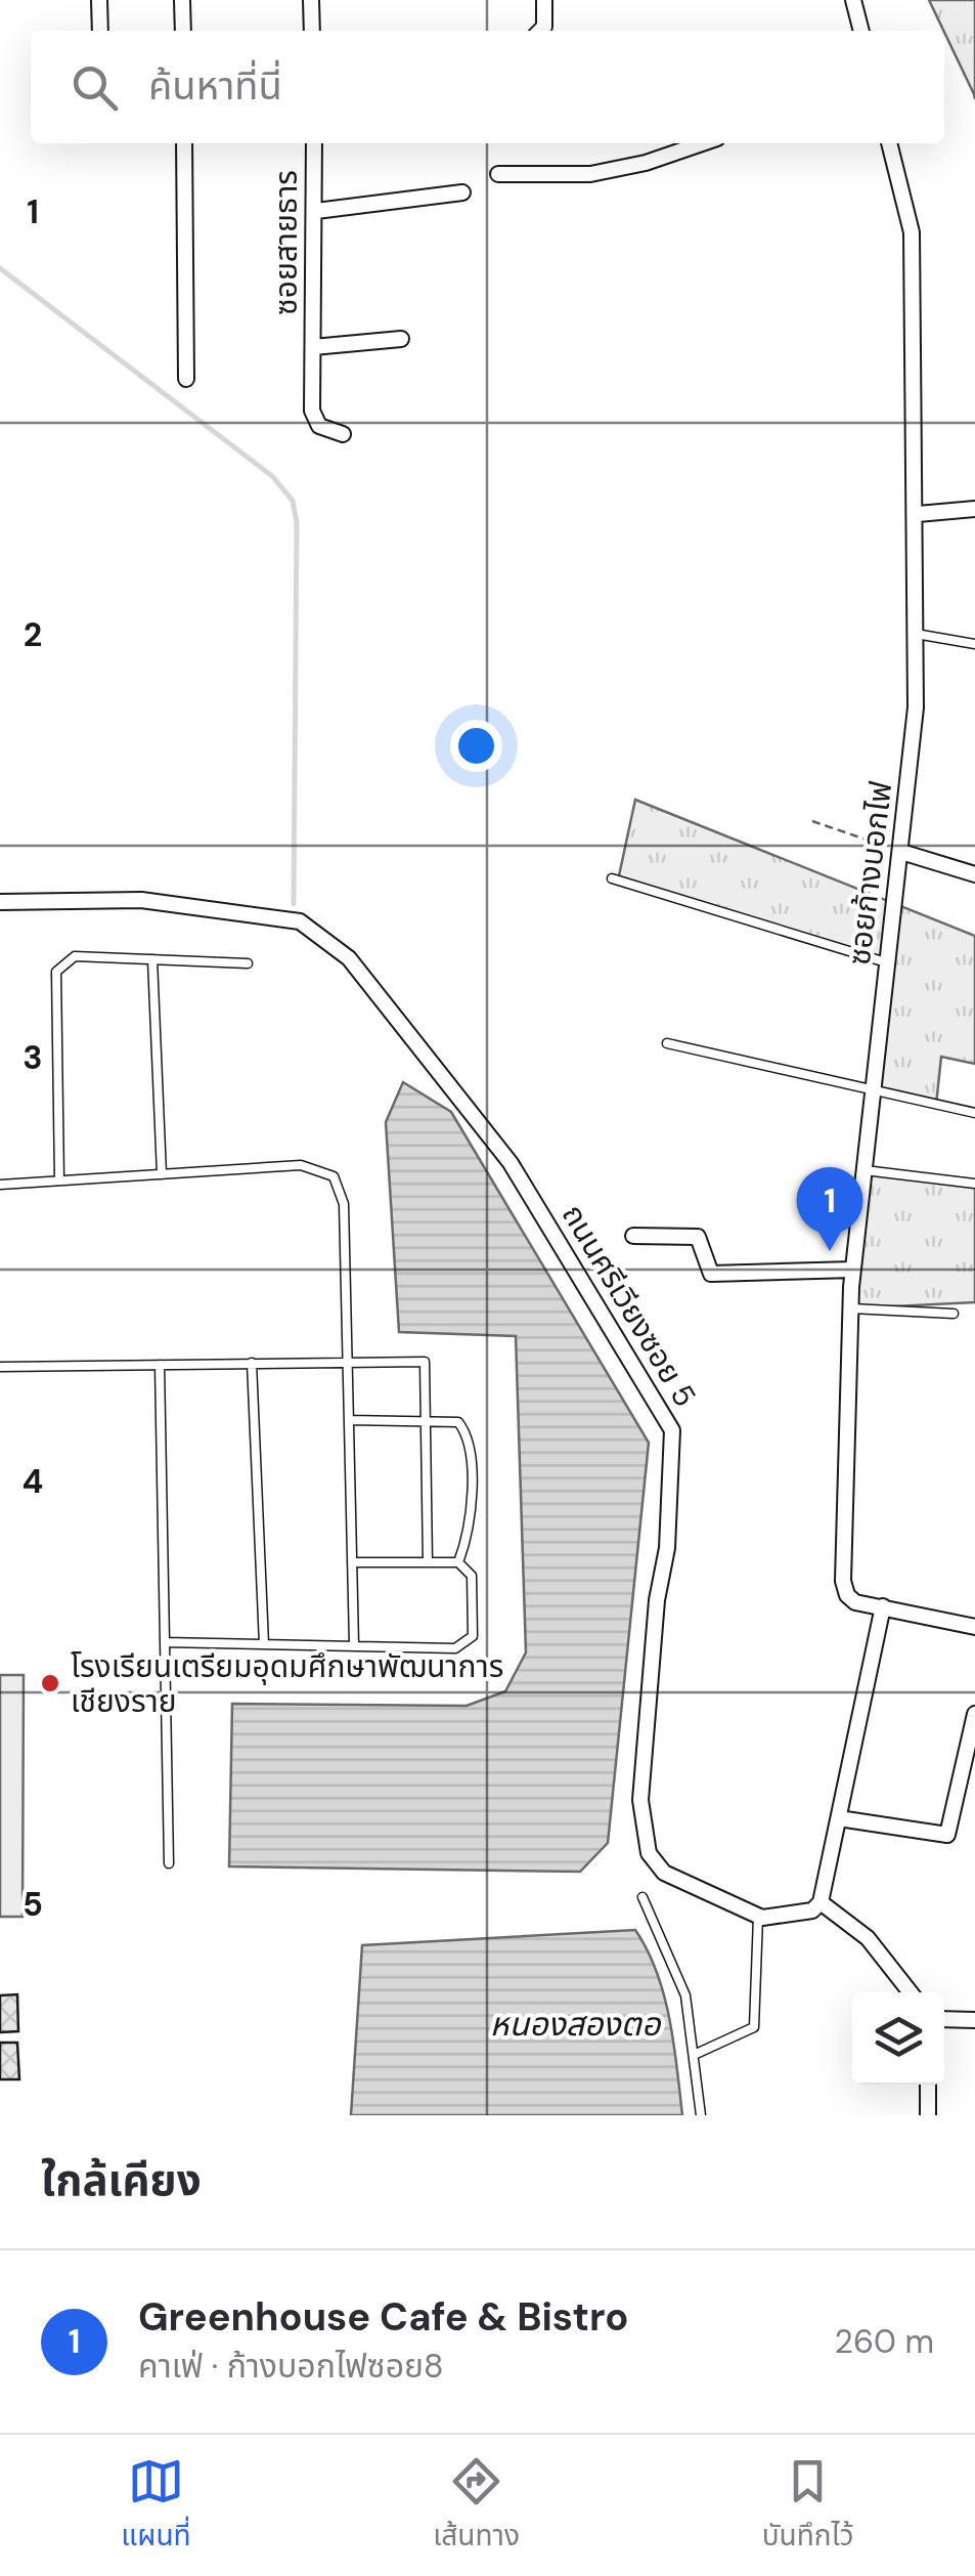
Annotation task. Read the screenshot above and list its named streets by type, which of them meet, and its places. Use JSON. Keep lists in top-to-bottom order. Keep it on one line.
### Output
{"streets":{"street":["ซอยสายธาร","ซอยก้างบอกไฟ","ถนนศรีเวียงซอย 5"]},"water":["หนองสองตอ"],"places":["โรงเรียนเตรียมอุดมศึกษาพัฒนาการ เชียงราย"],"page":{"search":"ค้นหาที่นี่","pins":"1","heading":"ใกล้เคียง","list":[{"mark":"1","name":"Greenhouse Cafe & Bistro","note":"คาเฟ่ · ก้างบอกไฟซอย8","value":"260 m"}],"nav":["แผนที่","เส้นทาง","บันทึกไว้"]},"grid":{"rows":["1","2","3","4","5"]}}
